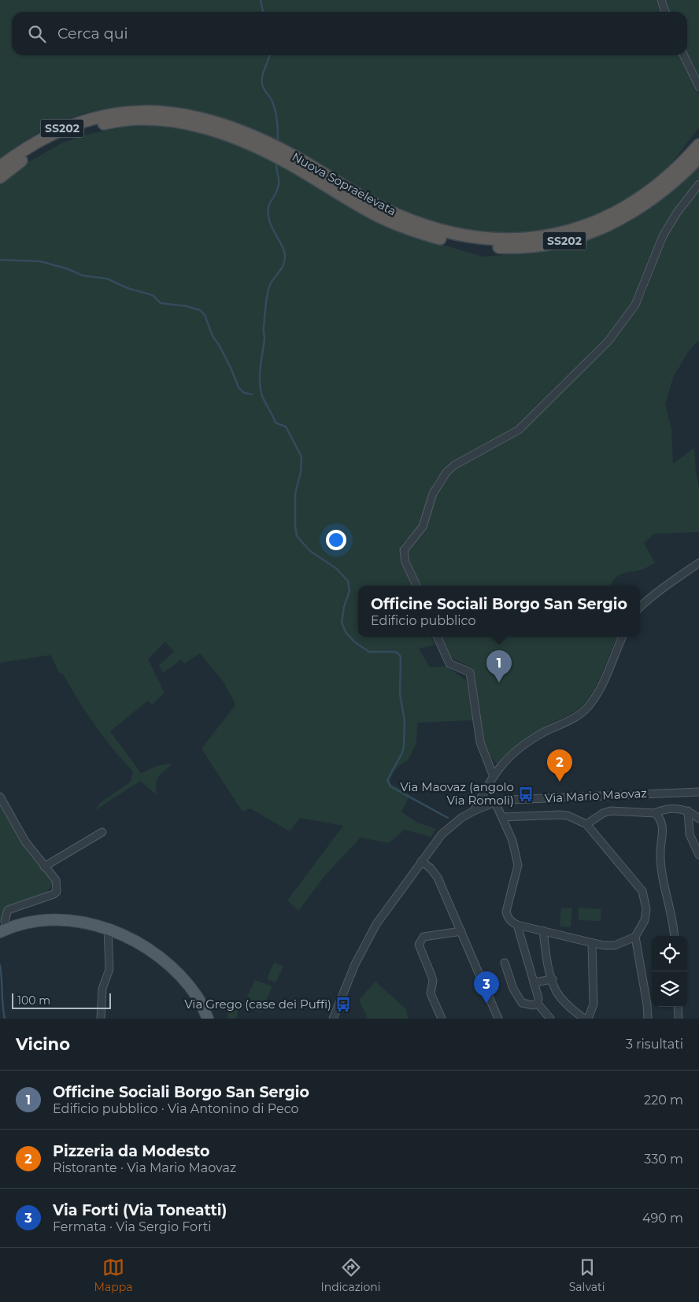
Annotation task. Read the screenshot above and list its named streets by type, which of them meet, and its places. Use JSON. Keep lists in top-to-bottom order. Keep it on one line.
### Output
{"streets":{"highway":["SS202","Nuova Sopraelevata"],"street":["Via Mario Maovaz"]},"places":{"bus stop":["Via Maovaz (angolo Via Romoli)","Via Grego (case dei Puffi)"]},"scale_bar":"100 m","page":{"search":"Cerca qui","popup":["Officine Sociali Borgo San Sergio","Edificio pubblico"],"pins":["1","2","3"],"scale":"100 m","heading":["Vicino","3 risultati"],"list":[{"mark":"1","name":"Officine Sociali Borgo San Sergio","note":"Edificio pubblico · Via Antonino di Peco","value":"220 m"},{"mark":"2","name":"Pizzeria da Modesto","note":"Ristorante · Via Mario Maovaz","value":"330 m"},{"mark":"3","name":"Via Forti (Via Toneatti)","note":"Fermata · Via Sergio Forti","value":"490 m"}],"nav":["Mappa","Indicazioni","Salvati"]}}
